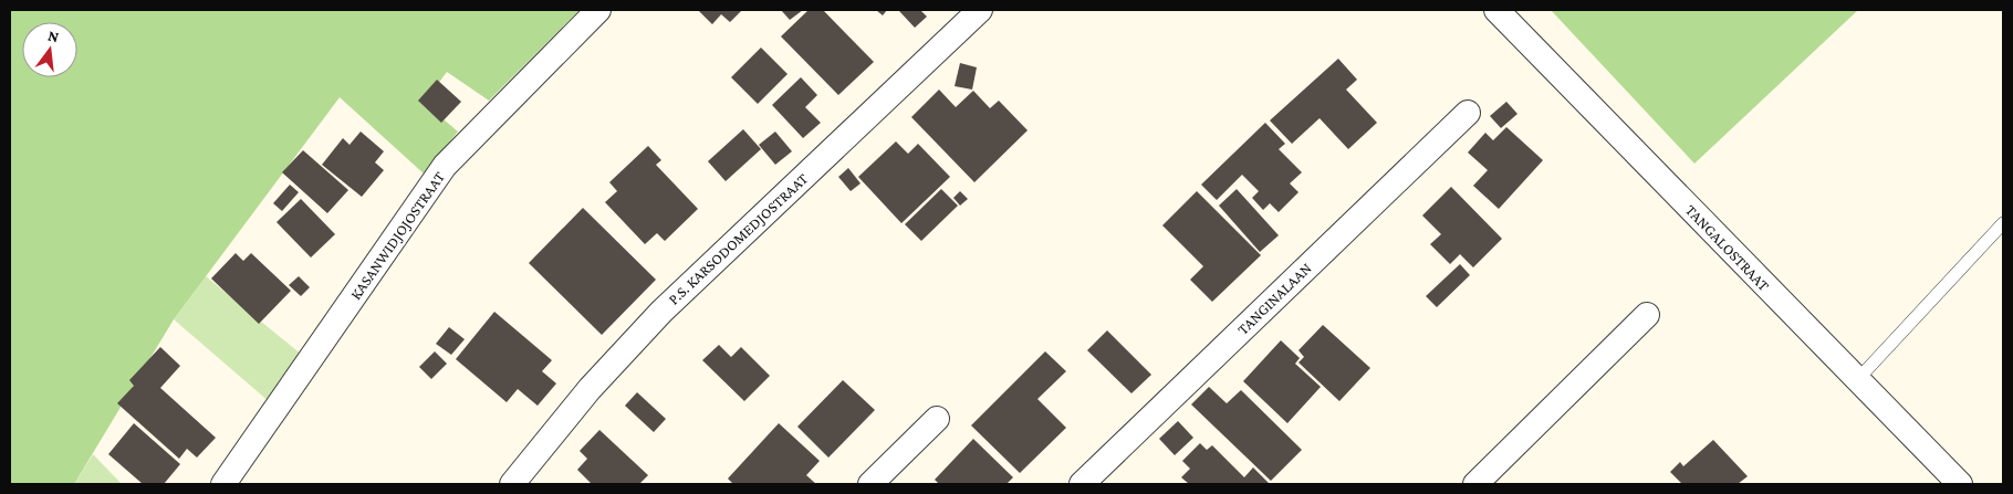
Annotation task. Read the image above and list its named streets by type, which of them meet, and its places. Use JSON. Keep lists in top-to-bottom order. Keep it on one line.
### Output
{"streets":{"street":["KASANWIDJOJOSTRAAT","P.S. KARSODOMEDJOSTRAAT","TANGALOSTRAAT","TANGINALAAN"]},"north":"top"}
